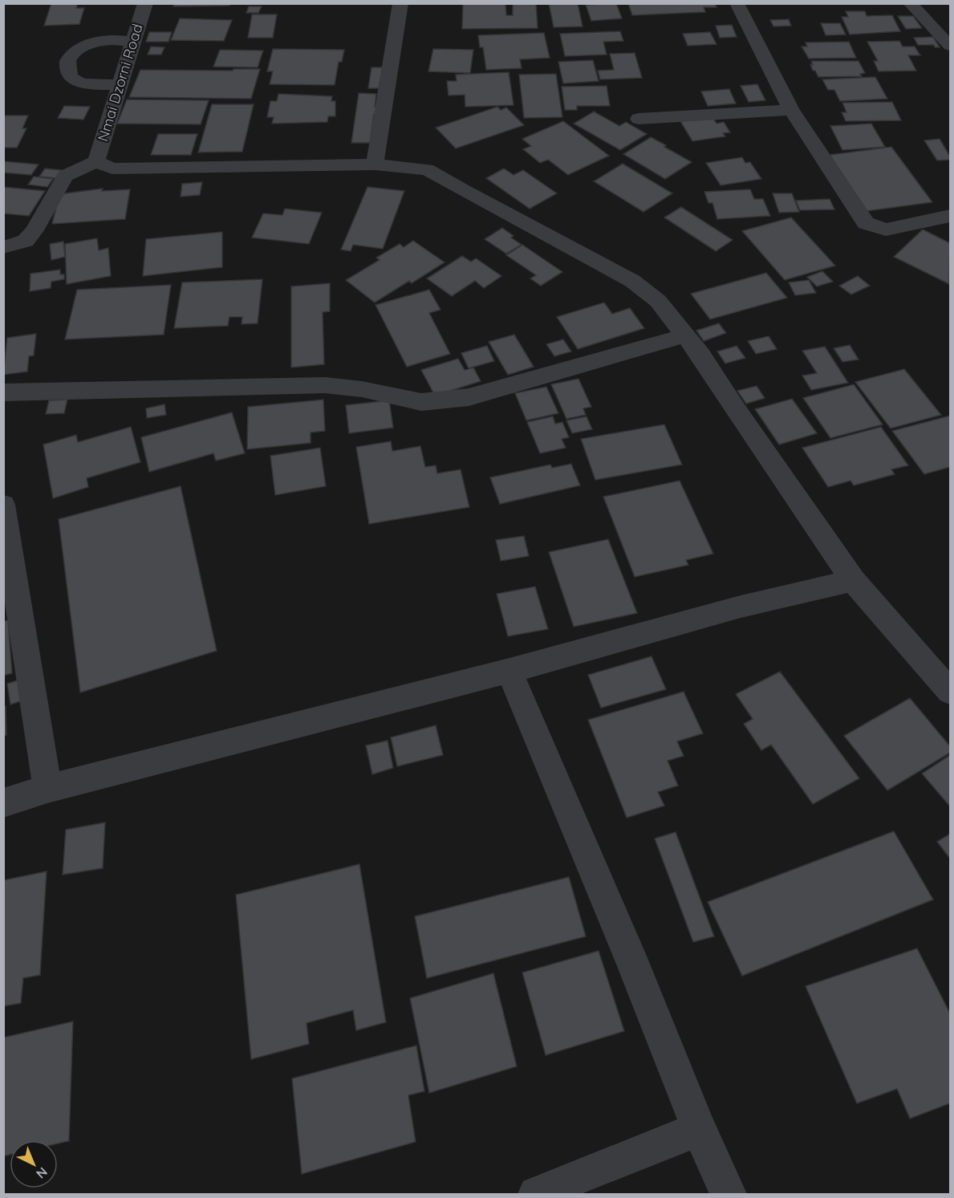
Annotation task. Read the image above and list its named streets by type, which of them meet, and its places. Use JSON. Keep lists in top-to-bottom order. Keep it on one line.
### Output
{"streets":{"street":["Nmai Dzorni Road"]},"north":"bottom right"}
